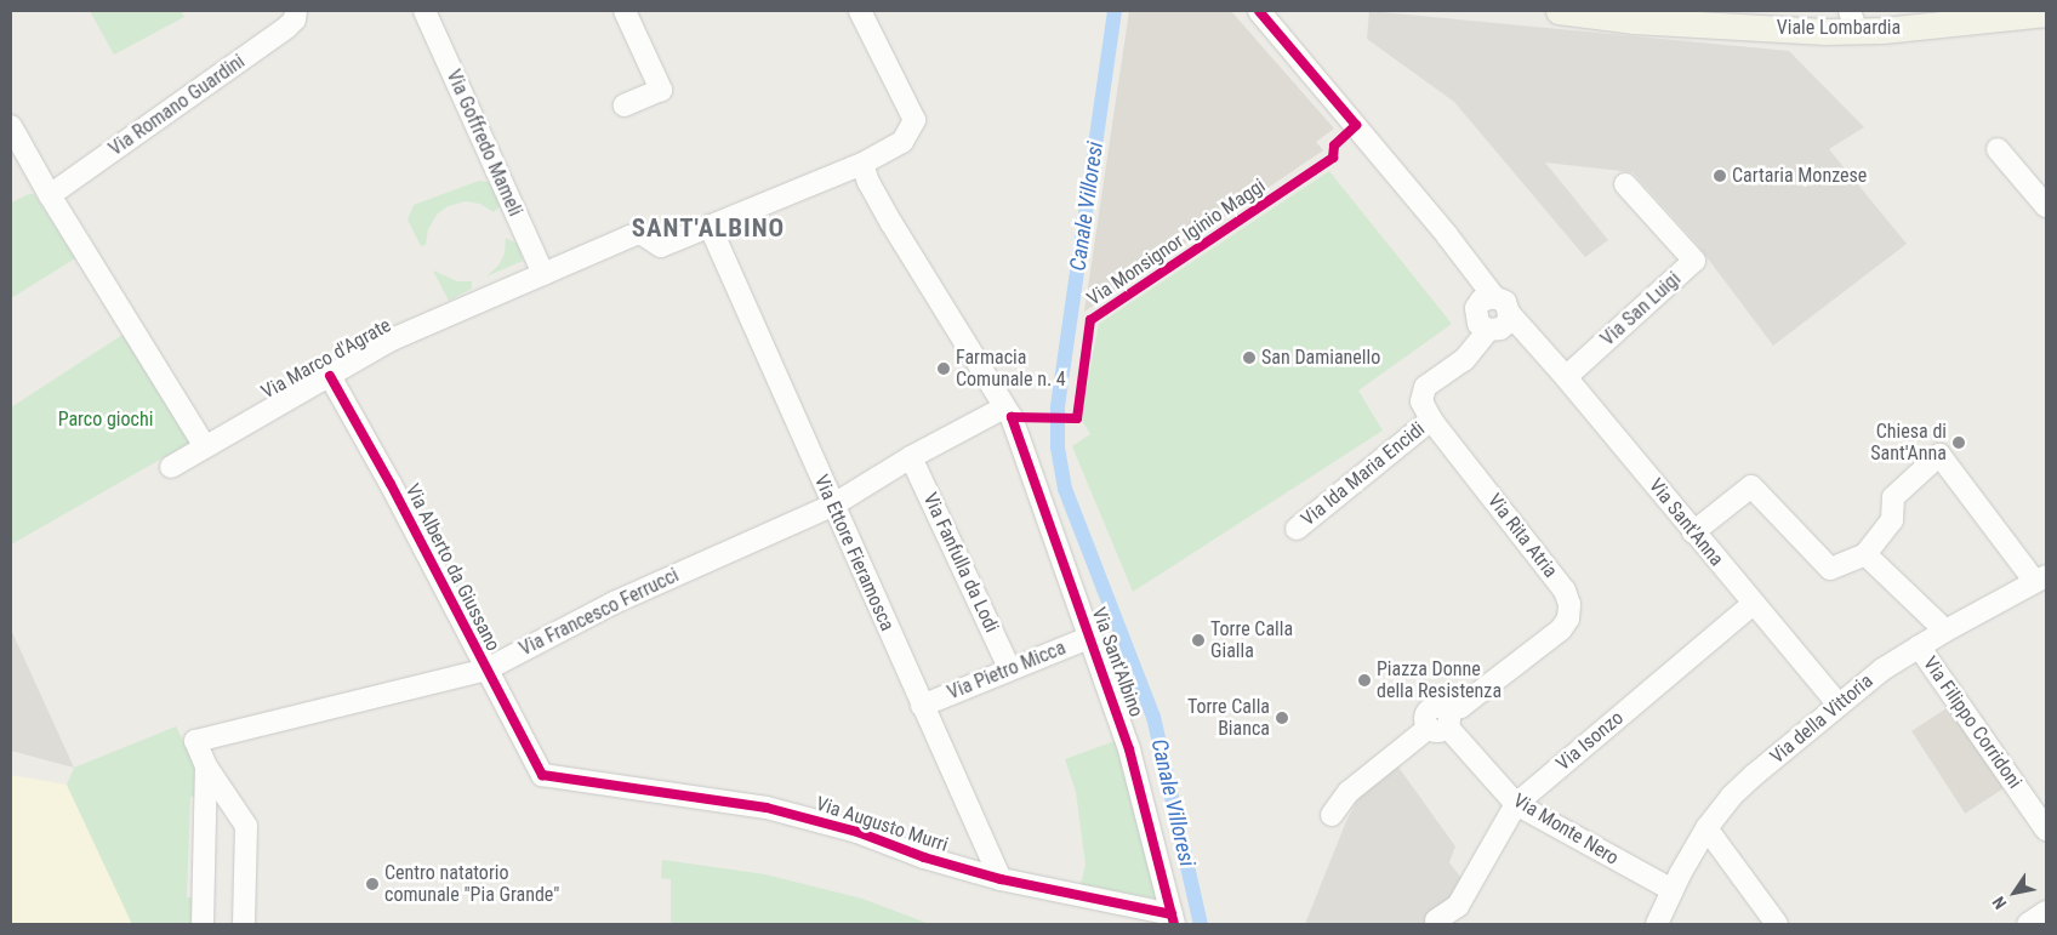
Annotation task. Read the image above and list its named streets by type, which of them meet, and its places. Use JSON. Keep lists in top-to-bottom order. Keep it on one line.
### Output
{"streets":{"main road":["Viale Lombardia"],"street":["Via Romano Guardini","Via Goffredo Mameli","Via San Luigi","Via Marco d'Agrate","Via Ida Maria Encidi","Via Sant'Anna","Via Rita Atria","Via Ettore Fieramosca","Via Fanfulla da Lodi","Via Alberto da Giussano","Via Francesco Ferrucci","Via Sant'Albino","Via Pietro Micca","Via della Vittoria","Via Filippo Corridoni","Via Isonzo","Via Augusto Murri","Via Monte Nero"],"cycle path":["Via Monsignor Iginio Maggi"]},"crossings":[["Via Goffredo Mameli","Via Marco d'Agrate"],["Via San Luigi","Via Sant'Anna"],["Via Marco d'Agrate","Via Ettore Fieramosca"],["Via Marco d'Agrate","Via Alberto da Giussano"],["Via Marco d'Agrate","Via Sant'Albino"],["Via Ida Maria Encidi","Via Rita Atria"],["Via Sant'Anna","Via Rita Atria"],["Via Sant'Anna","Via della Vittoria"],["Via Sant'Anna","Via Isonzo"],["Via Rita Atria","Via Monte Nero"],["Via Ettore Fieramosca","Via Francesco Ferrucci"],["Via Ettore Fieramosca","Via Pietro Micca"],["Via Ettore Fieramosca","Via Augusto Murri"],["Via Fanfulla da Lodi","Via Francesco Ferrucci"],["Via Fanfulla da Lodi","Via Pietro Micca"],["Via Alberto da Giussano","Via Francesco Ferrucci"],["Via Alberto da Giussano","Via Augusto Murri"],["Via Francesco Ferrucci","Via Sant'Albino"],["Via Sant'Albino","Via Pietro Micca"],["Via Sant'Albino","Via Augusto Murri"],["Via della Vittoria","Via Filippo Corridoni"],["Via della Vittoria","Via Monte Nero"],["Via Isonzo","Via Monte Nero"]],"districts":["SANT'ALBINO"],"water":["Canale Villoresi"],"parks":["Parco giochi"],"places":["Cartaria Monzese","San Damianello","Farmacia Comunale n. 4","Chiesa di Sant'Anna","Torre Calla Gialla","Piazza Donne della Resistenza","Torre Calla Bianca","Centro natatorio comunale \"Pia Grande\""],"north":"bottom left"}
